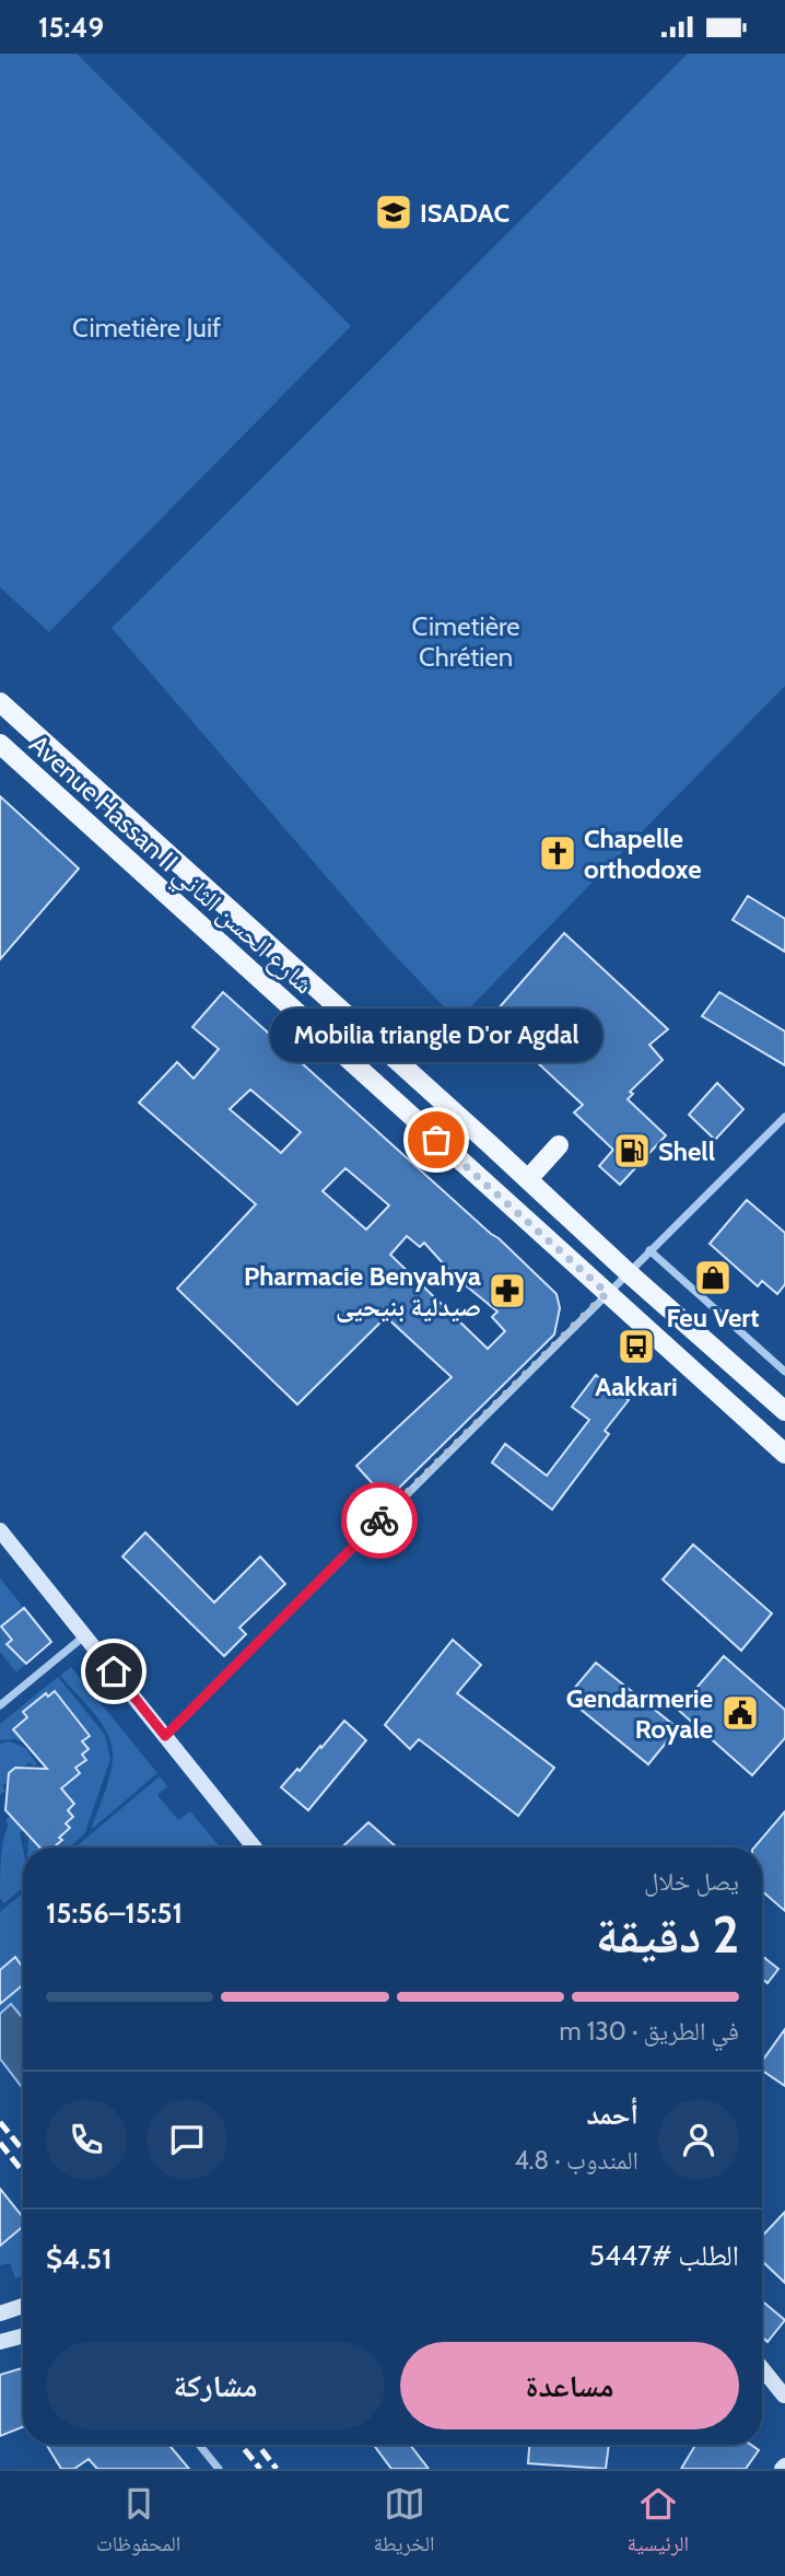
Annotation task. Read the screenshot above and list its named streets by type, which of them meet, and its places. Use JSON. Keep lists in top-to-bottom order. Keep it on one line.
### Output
{"streets":{"main road":["Avenue Hassan II شارع الحسن الثاني"]},"parks":["Cimetière Juif","Cimetière Chrétien"],"places":{"school or university":["ISADAC"],"church":["Chapelle orthodoxe"],"other":["Mobilia triangle D'or Agdal"],"fuel station":["Shell"],"shop":["Feu Vert"],"pharmacy":["Pharmacie Benyahya صيدلية بنيحيى"],"bus stop":["Aakkari"],"public building":["Gendarmerie Royale"]},"page":{"status":"15:49","bubble":"Mobilia triangle D'or Agdal","heading":["2 دقيقة","يصل خلال","15:51–15:56"],"panel":["أحمد","المندوب · 4.8","الطلب #5447","$4.51"],"bar":"في الطريق · 130 m","buttons":["مساعدة","مشاركة"],"tabs":["الرئيسية","الخريطة","المحفوظات"]}}
